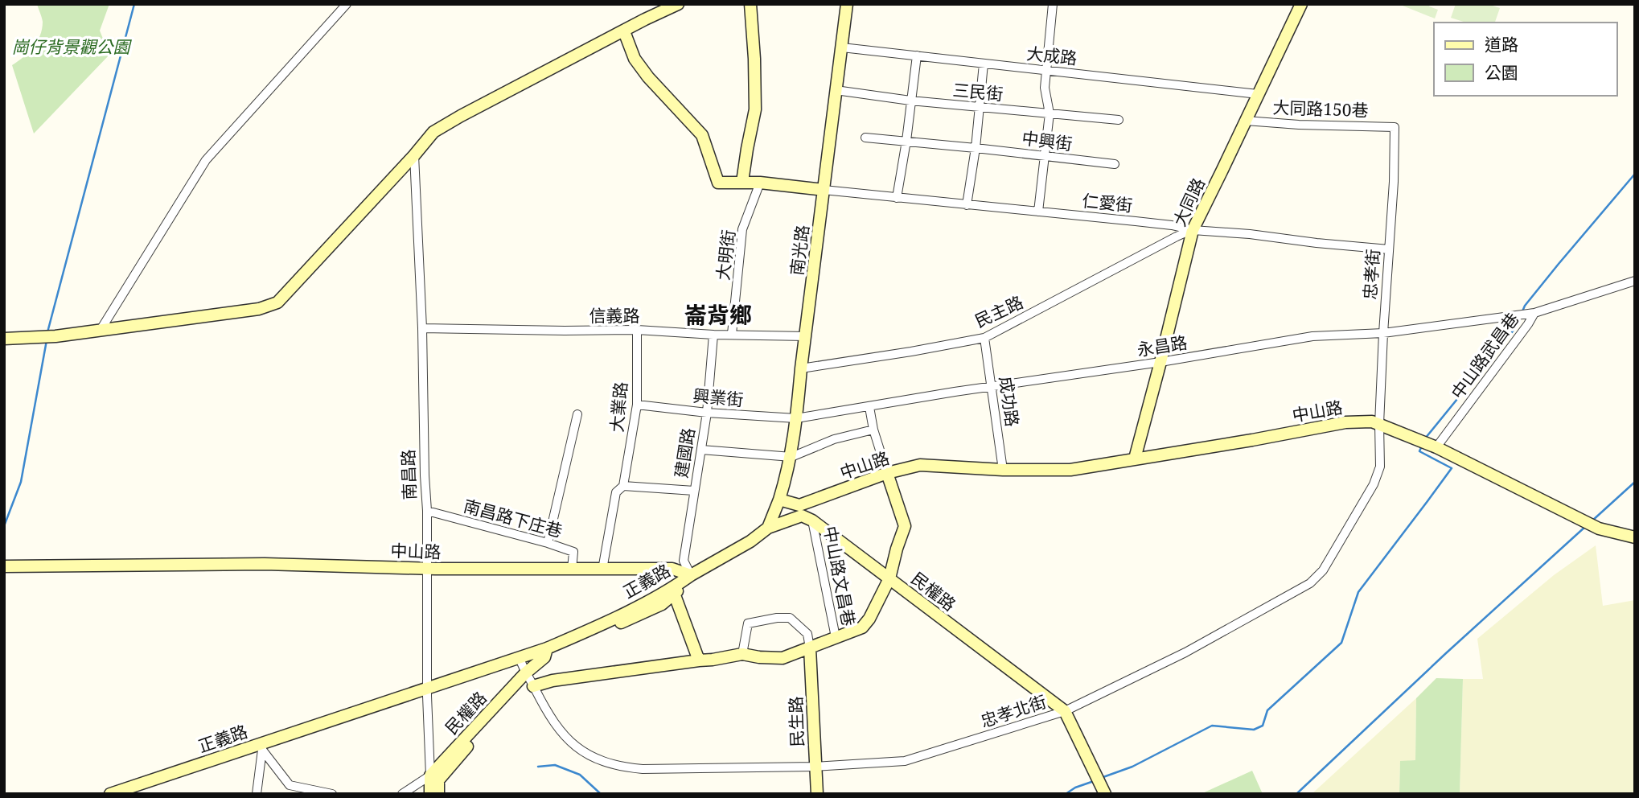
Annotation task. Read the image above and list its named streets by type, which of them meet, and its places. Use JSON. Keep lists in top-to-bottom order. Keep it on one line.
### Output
{"streets":{"street":["大成路","三民街","大同路150巷","中興街","大同路","仁愛街","南光路","大明街","忠孝街","民主路","信義路","永昌路","中山路武昌巷","興業街","成功路","大業路","中山路","建國路","南昌路","南昌路下庄巷","中山路文昌巷","正義路","民權路","忠孝北街","民生路"]},"crossings":[["大成路","大同路"],["大成路","南光路"],["三民街","南光路"],["大同路150巷","大同路"],["大同路150巷","忠孝街"],["大同路","仁愛街"],["大同路","民主路"],["大同路","永昌路"],["大同路","中山路"],["仁愛街","南光路"],["仁愛街","忠孝街"],["仁愛街","民主路"],["南光路","民主路"],["南光路","信義路"],["南光路","永昌路"],["南光路","興業街"],["南光路","中山路"],["大明街","信義路"],["忠孝街","永昌路"],["忠孝街","中山路"],["忠孝街","忠孝北街"],["民主路","成功路"],["信義路","大業路"],["信義路","建國路"],["信義路","南昌路"],["永昌路","中山路武昌巷"],["永昌路","興業街"],["永昌路","成功路"],["中山路武昌巷","中山路"],["興業街","大業路"],["興業街","建國路"],["成功路","中山路"],["大業路","中山路"],["中山路","建國路"],["中山路","南昌路"],["中山路","南昌路下庄巷"],["中山路","中山路文昌巷"],["中山路","正義路"],["中山路","忠孝北街"],["建國路","正義路"],["南昌路","南昌路下庄巷"],["南昌路","正義路"],["南昌路","民權路"],["中山路文昌巷","民權路"],["正義路","民權路"],["正義路","忠孝北街"],["民權路","忠孝北街"],["民權路","民生路"],["忠孝北街","民生路"]],"districts":["崙背鄉"],"parks":["崗仔背景觀公園"],"legend":["道路","公園"]}
